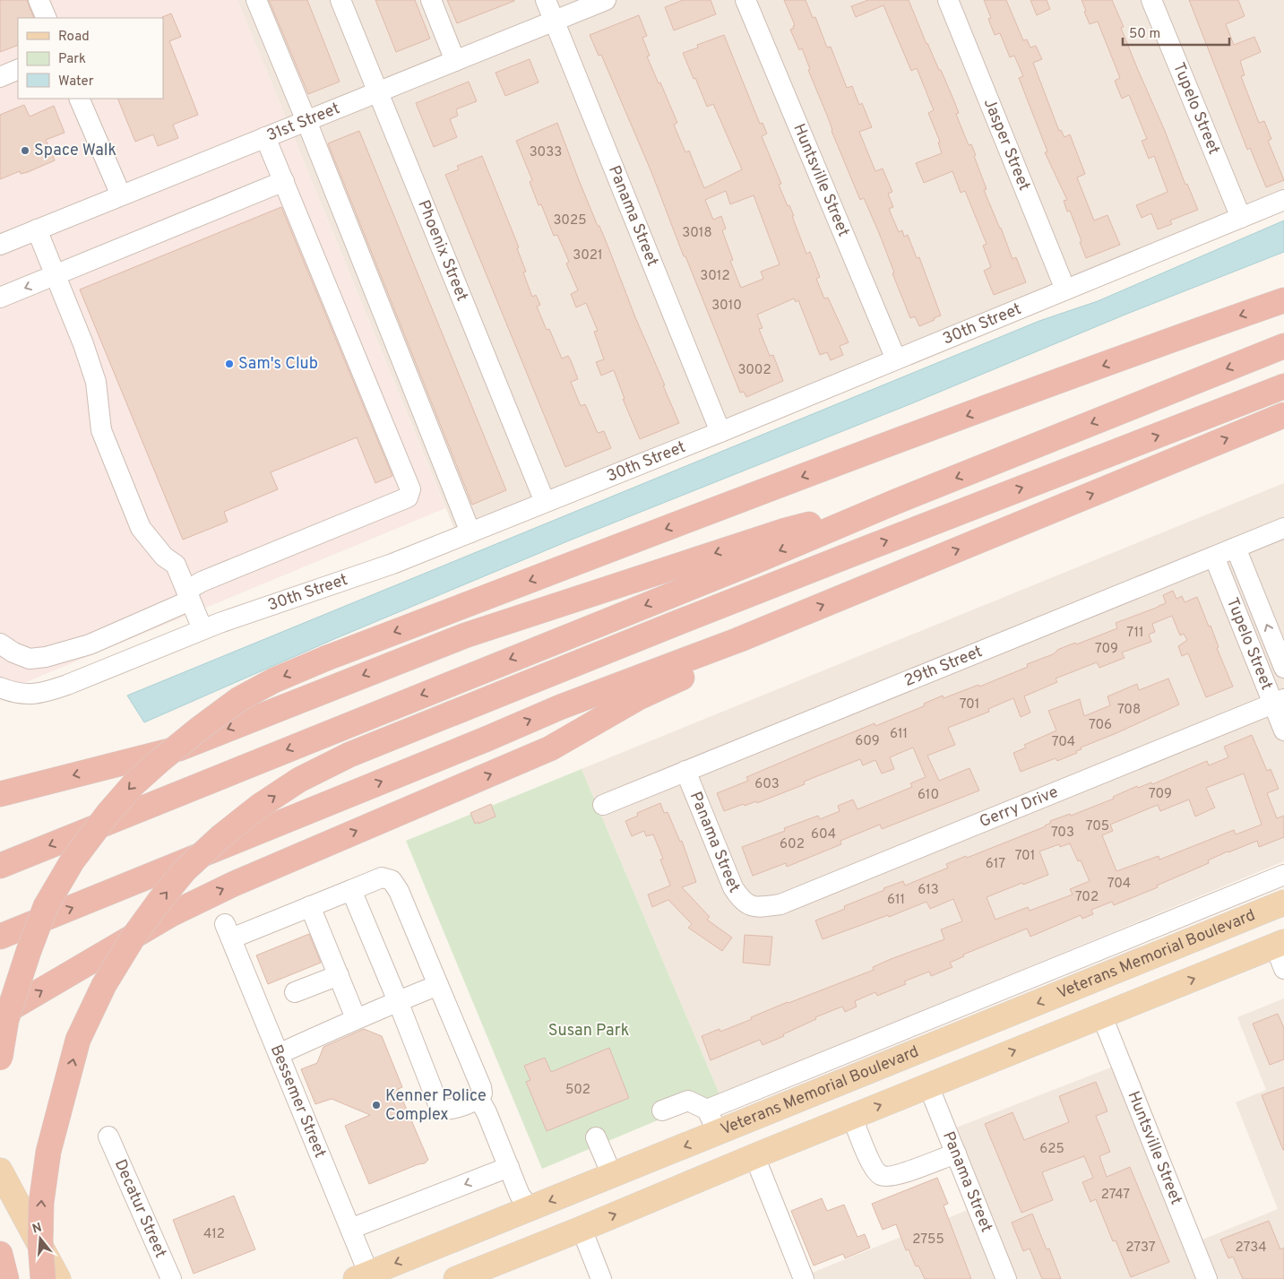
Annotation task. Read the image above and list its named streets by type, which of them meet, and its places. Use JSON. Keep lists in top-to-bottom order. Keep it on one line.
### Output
{"streets":{"main road":["Veterans Memorial Boulevard"],"street":["Tupelo Street","31st Street","Jasper Street","Huntsville Street","Panama Street","Phoenix Street","30th Street","29th Street","Gerry Drive","Bessemer Street","Decatur Street"]},"crossings":[["Tupelo Street","30th Street"],["Tupelo Street","29th Street"],["Tupelo Street","Gerry Drive"],["31st Street","Panama Street"],["31st Street","Phoenix Street"],["Jasper Street","30th Street"],["Huntsville Street","30th Street"],["Panama Street","30th Street"],["Panama Street","29th Street"],["Panama Street","Gerry Drive"],["Phoenix Street","30th Street"],["Veterans Memorial Boulevard","Bessemer Street"]],"parks":["Susan Park"],"places":["Space Walk","Sam's Club","Kenner Police Complex"],"house_numbers":["3033","3025","3018","3021","3012","3010","3002","711","709","701","708","706","611","609","704","603","709","610","705","703","604","602","701","617","704","613","702","611","502","625","2747","412","2755","2737","2734"],"legend":["Road","Park","Water"],"scale_bar":"50 m","north":"top"}
